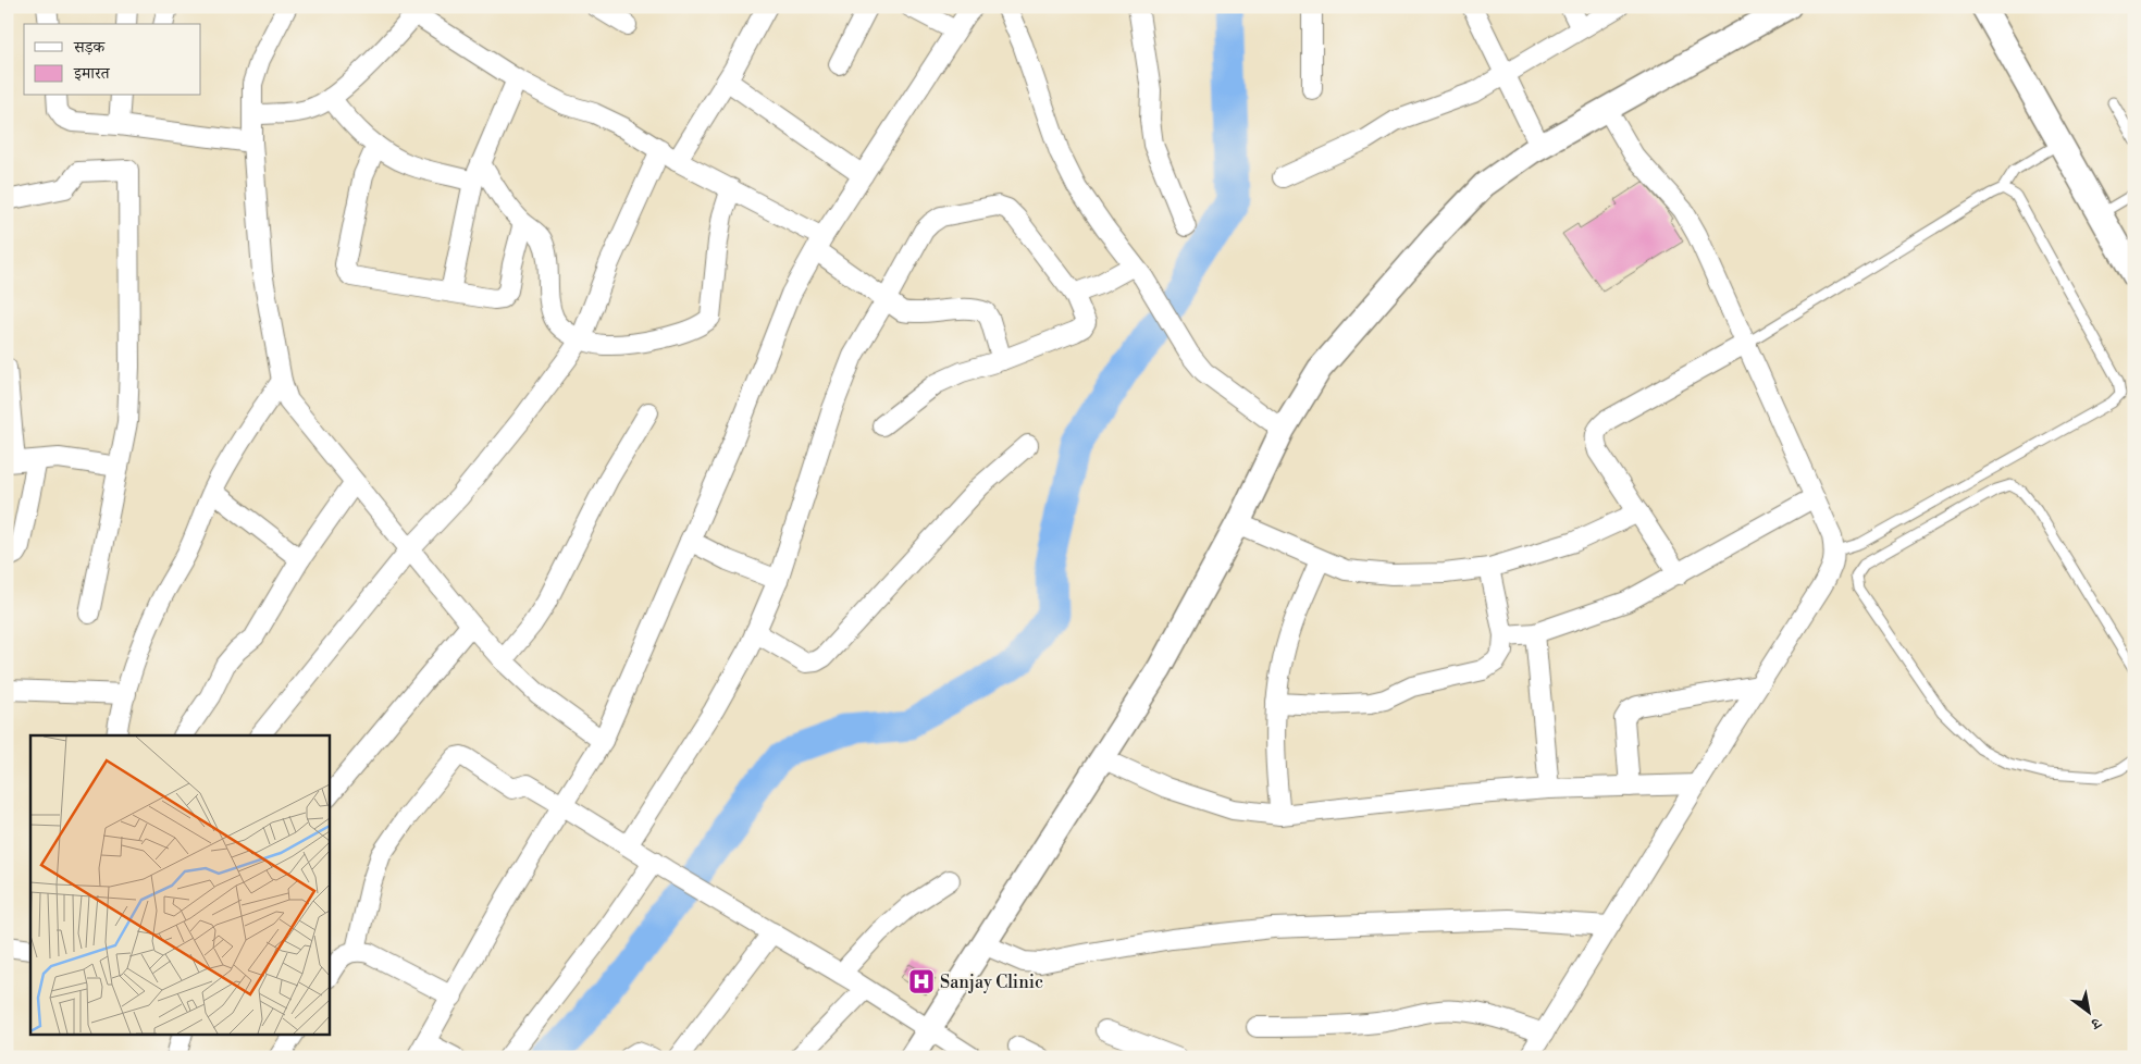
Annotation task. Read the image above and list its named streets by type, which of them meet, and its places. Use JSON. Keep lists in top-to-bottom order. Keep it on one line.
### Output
{"places":{"hospital":["Sanjay Clinic"]},"legend":["सड़क","इमारत"],"north":"bottom right"}
